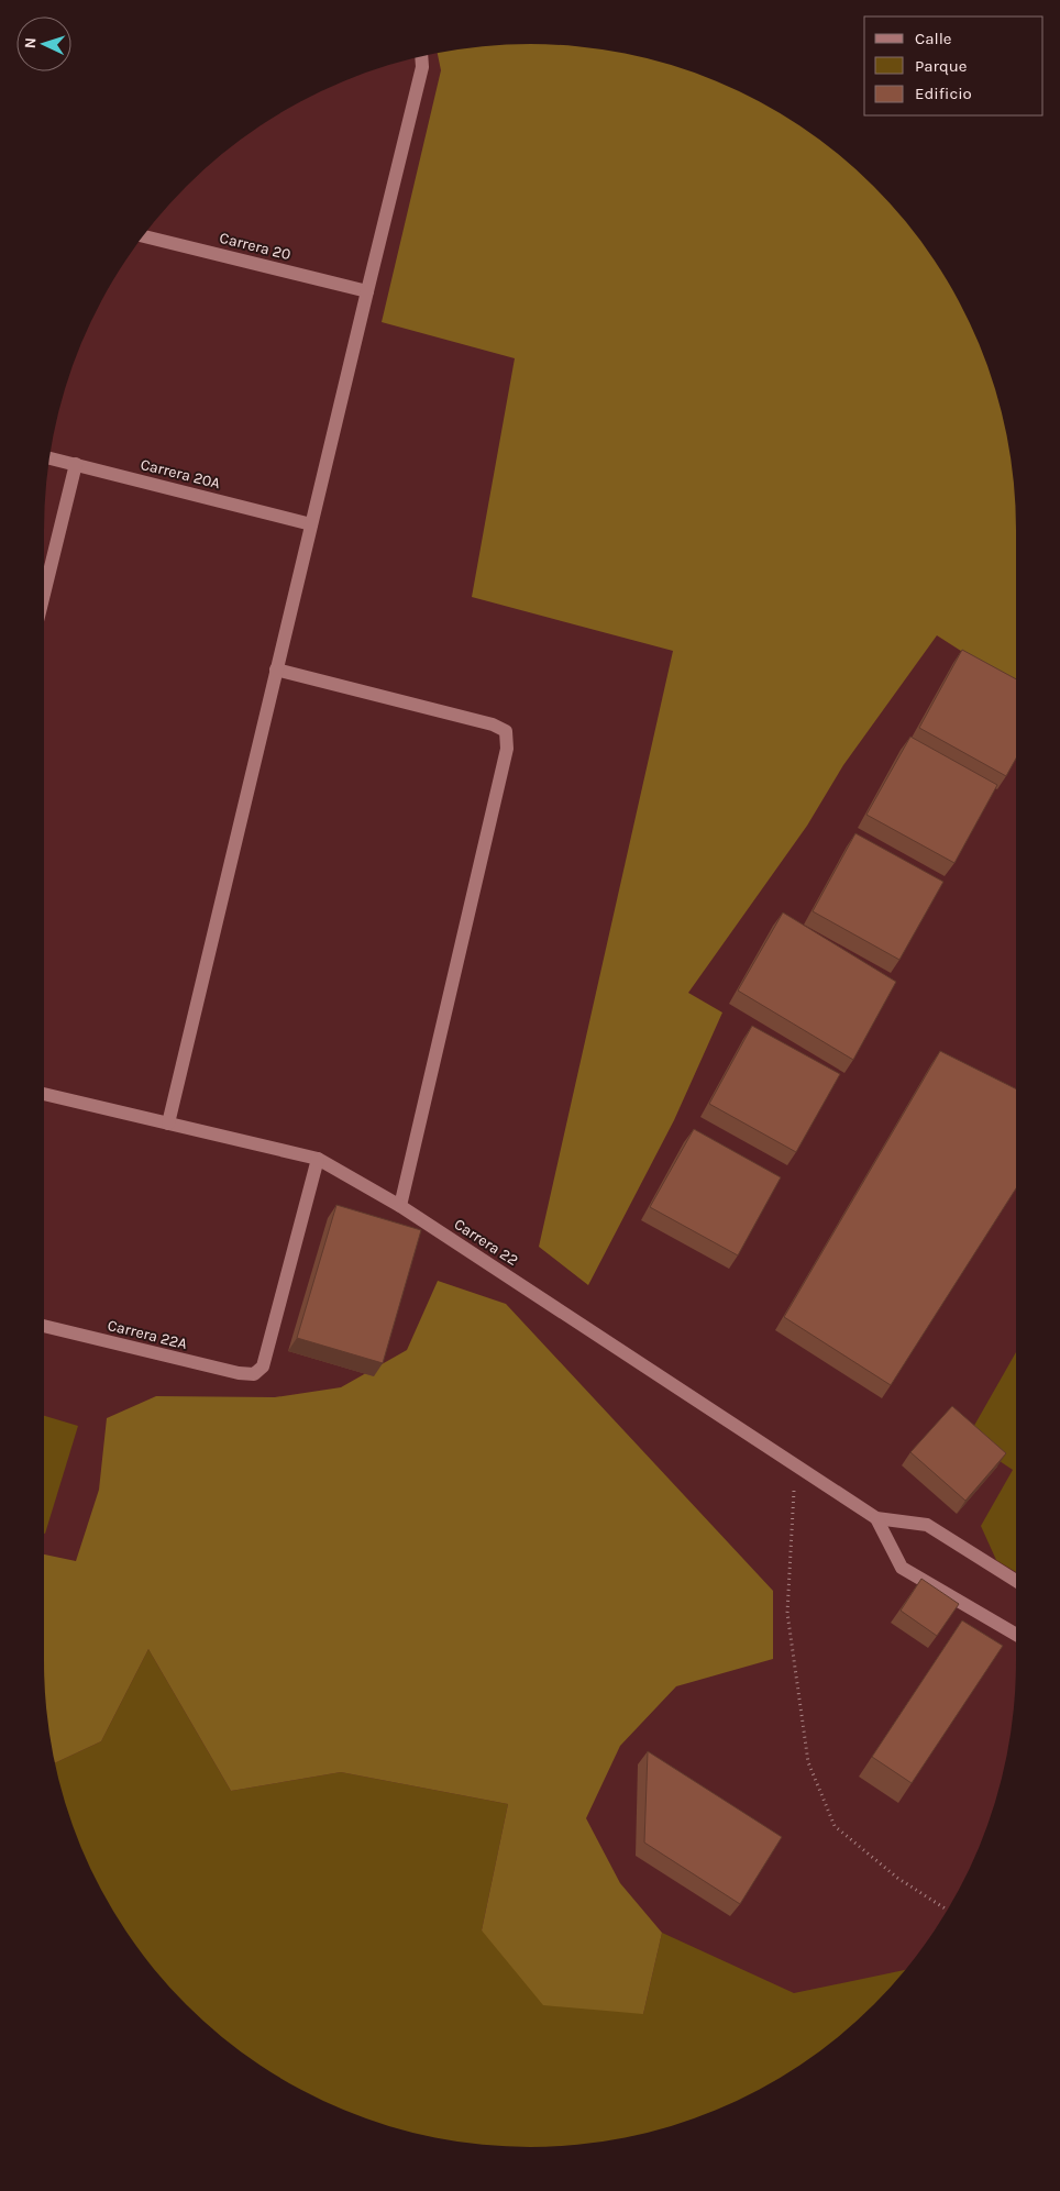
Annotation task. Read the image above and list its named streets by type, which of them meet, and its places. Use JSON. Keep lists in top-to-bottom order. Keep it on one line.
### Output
{"streets":{"street":["Carrera 20","Carrera 20A","Carrera 22","Carrera 22A"]},"crossings":[["Carrera 22","Carrera 22A"]],"legend":["Calle","Parque","Edificio"],"north":"left"}
